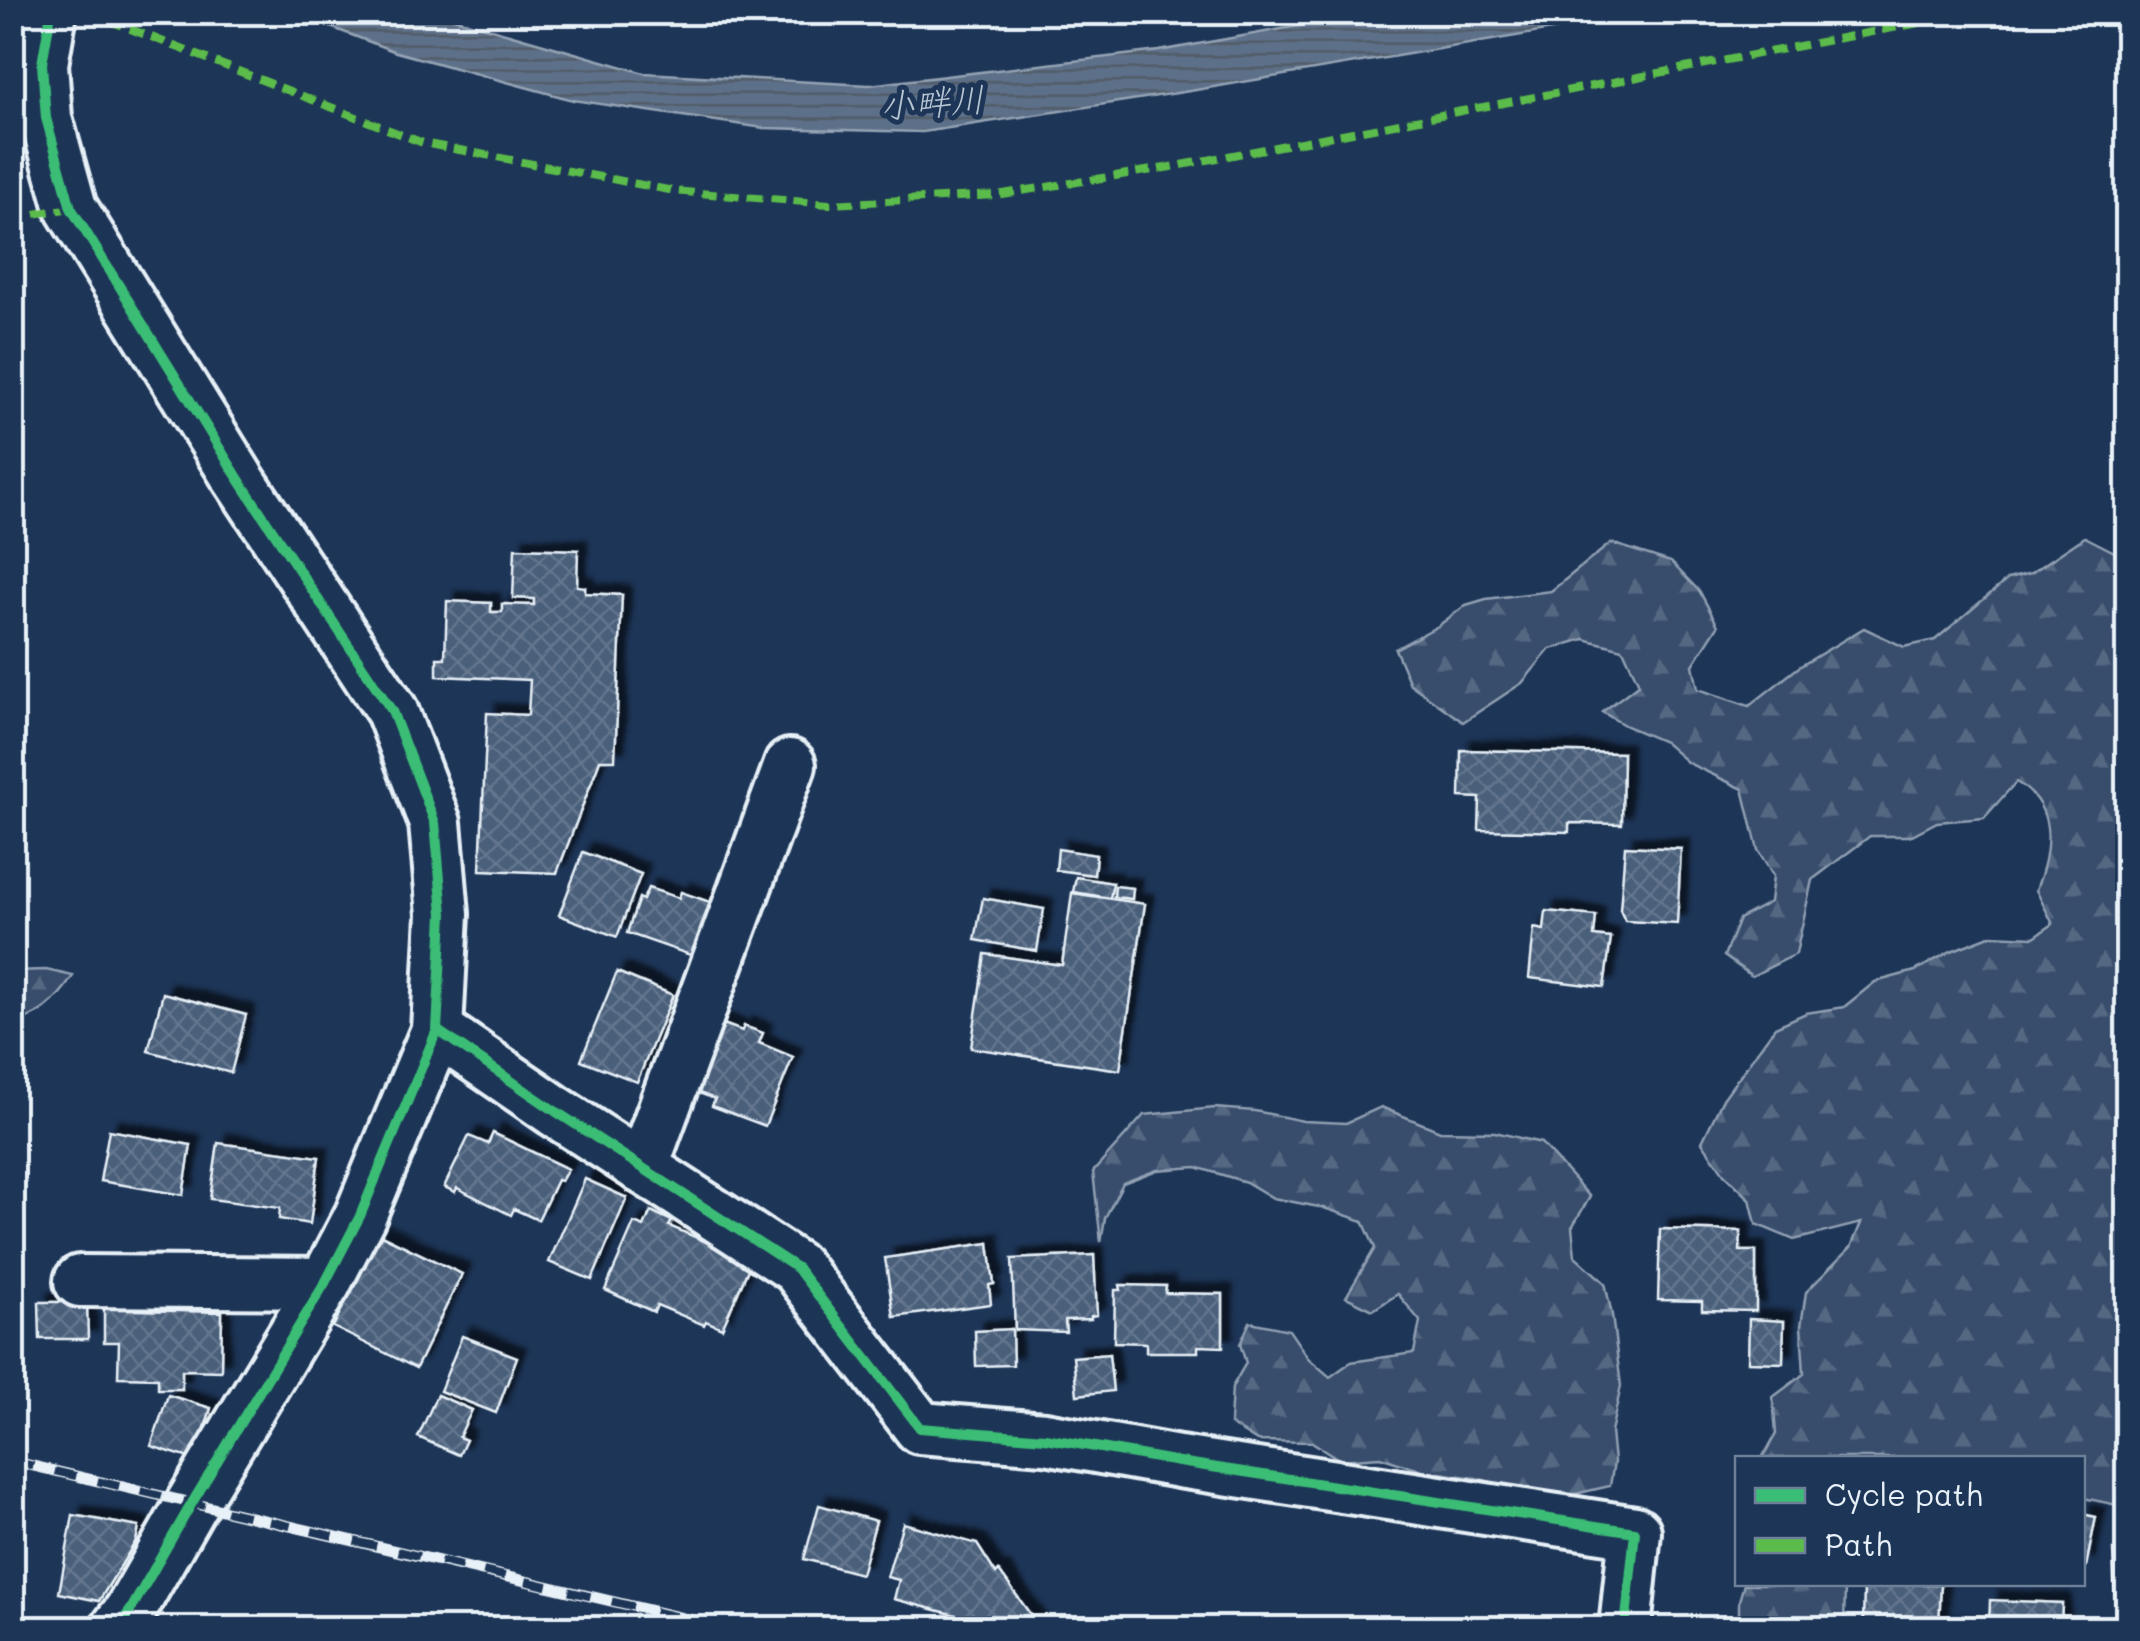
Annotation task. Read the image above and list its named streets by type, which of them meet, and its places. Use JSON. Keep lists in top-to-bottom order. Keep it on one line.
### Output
{"water":["小畔川"],"legend":["Cycle path","Path"]}
